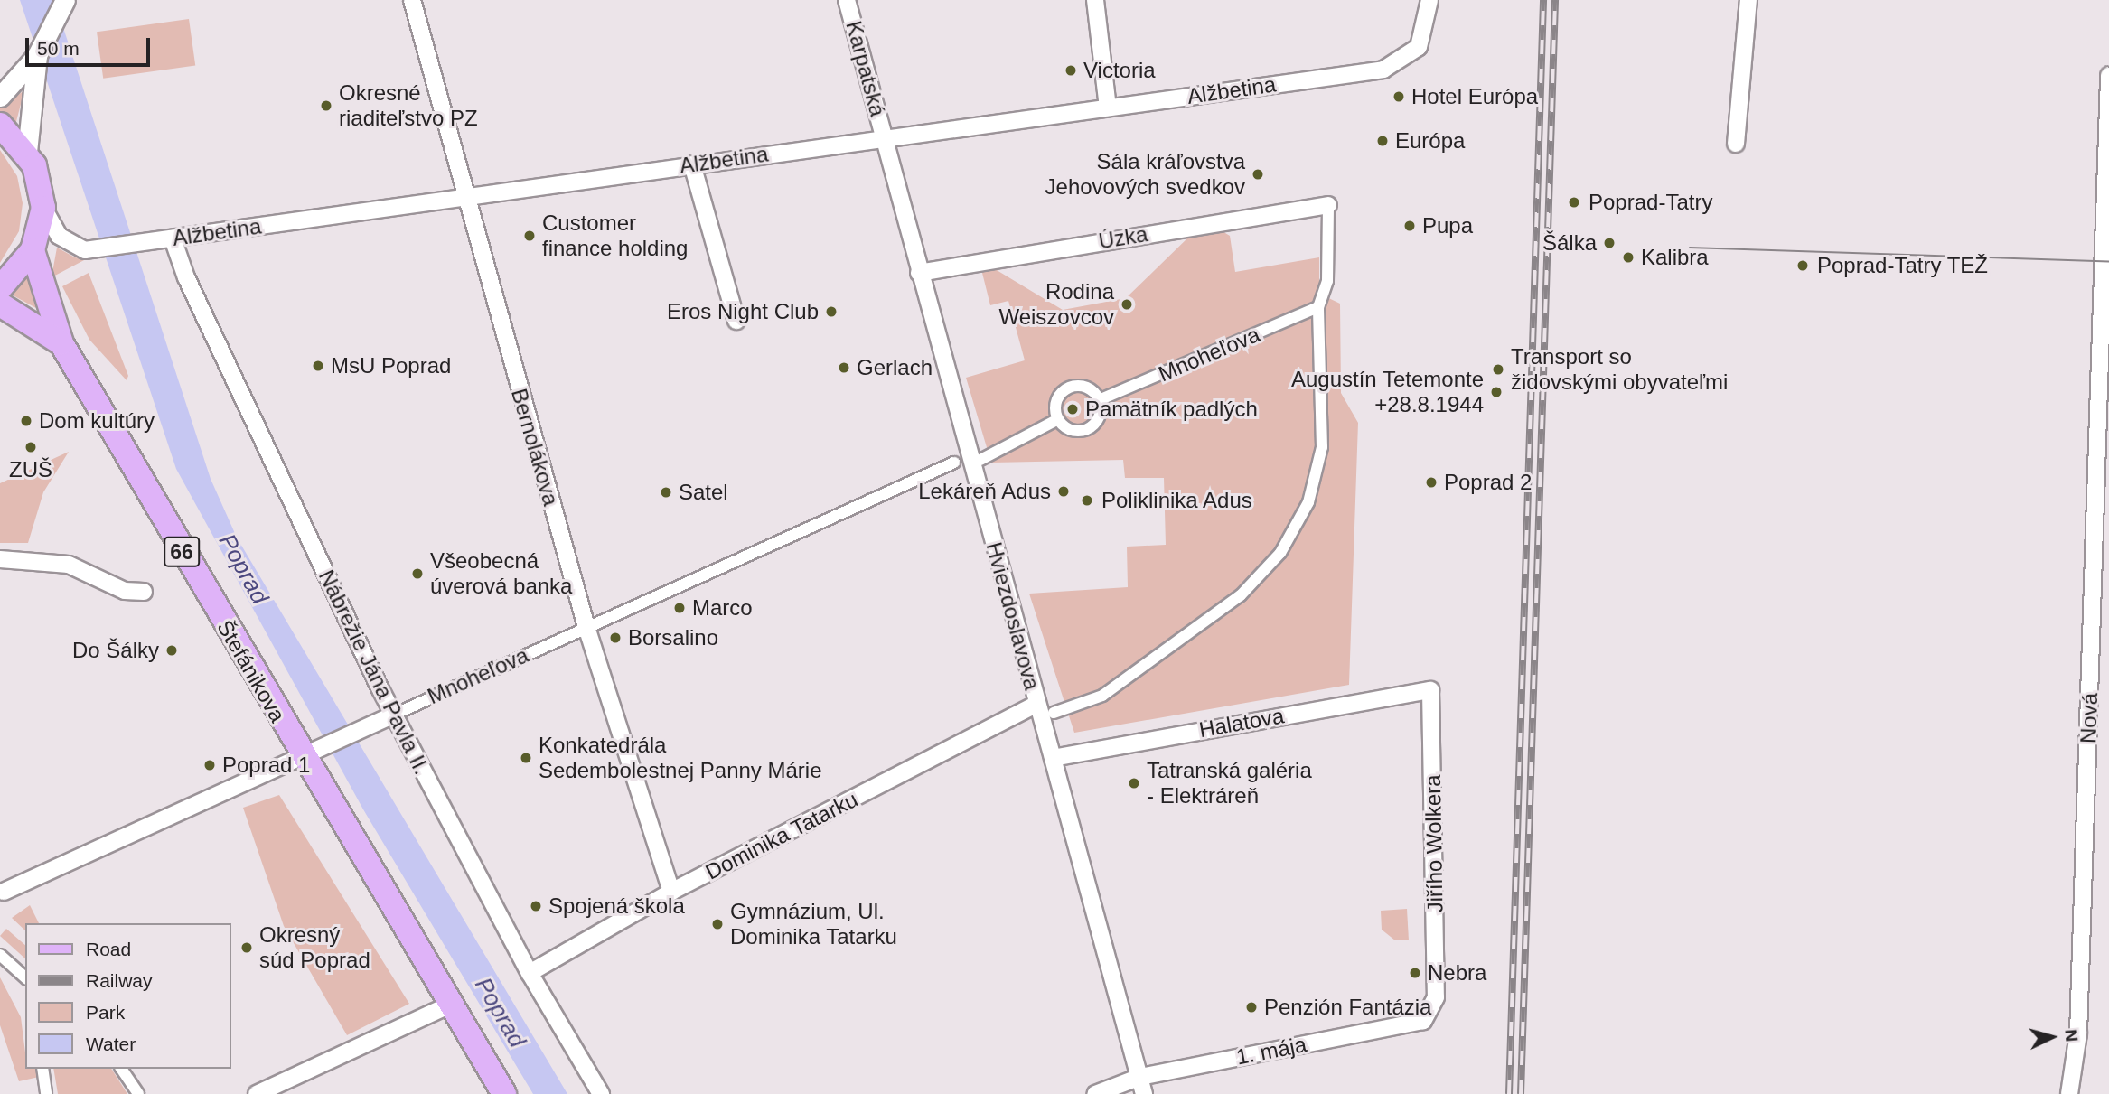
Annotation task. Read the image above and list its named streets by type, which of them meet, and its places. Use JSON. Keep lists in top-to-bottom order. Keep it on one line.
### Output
{"streets":{"main road":["66","Štefánikova"],"street":["Karpatská","Alžbetina","Úzka","Mnoheľova","Bernolákova","Hviezdoslavova","Nábrežie Jána Pavla II.","Nová","Halatova","Dominika Tatarku","Jiřího Wolkera","1. mája"]},"crossings":[["Karpatská","Alžbetina"],["Karpatská","Hviezdoslavova"],["Alžbetina","Bernolákova"],["Alžbetina","Hviezdoslavova"],["Alžbetina","Nábrežie Jána Pavla II."],["Úzka","Hviezdoslavova"],["Mnoheľova","Bernolákova"],["Mnoheľova","Štefánikova"],["Mnoheľova","Nábrežie Jána Pavla II."],["Bernolákova","Dominika Tatarku"],["Hviezdoslavova","Halatova"],["Hviezdoslavova","Dominika Tatarku"],["Hviezdoslavova","1. mája"],["Nábrežie Jána Pavla II.","Dominika Tatarku"],["Halatova","Jiřího Wolkera"],["Jiřího Wolkera","1. mája"]],"water":["Poprad"],"places":["Victoria","Hotel Európa","Okresné riaditeľstvo PZ","Európa","Sála kráľovstva Jehovových svedkov","Poprad-Tatry","Pupa","Customer finance holding","Šálka","Kalibra","Poprad-Tatry TEŽ","Rodina Weiszovcov","Eros Night Club","MsU Poprad","Gerlach","Transport so židovskými obyvateľmi","Augustín Tetemonte +28.8.1944","Pamätník padlých","Dom kultúry","ZUŠ","Poprad 2","Lekáreň Adus","Satel","Poliklinika Adus","Všeobecná úverová banka","Marco","Borsalino","Do Šálky","Konkatedrála Sedembolestnej Panny Márie","Poprad 1","Tatranská galéria - Elektráreň","Spojená škola","Gymnázium, Ul. Dominika Tatarku","Okresný súd Poprad","Nebra","Penzión Fantázia"],"legend":["Road","Railway","Park","Water"],"scale_bar":"50 m","north":"right"}
